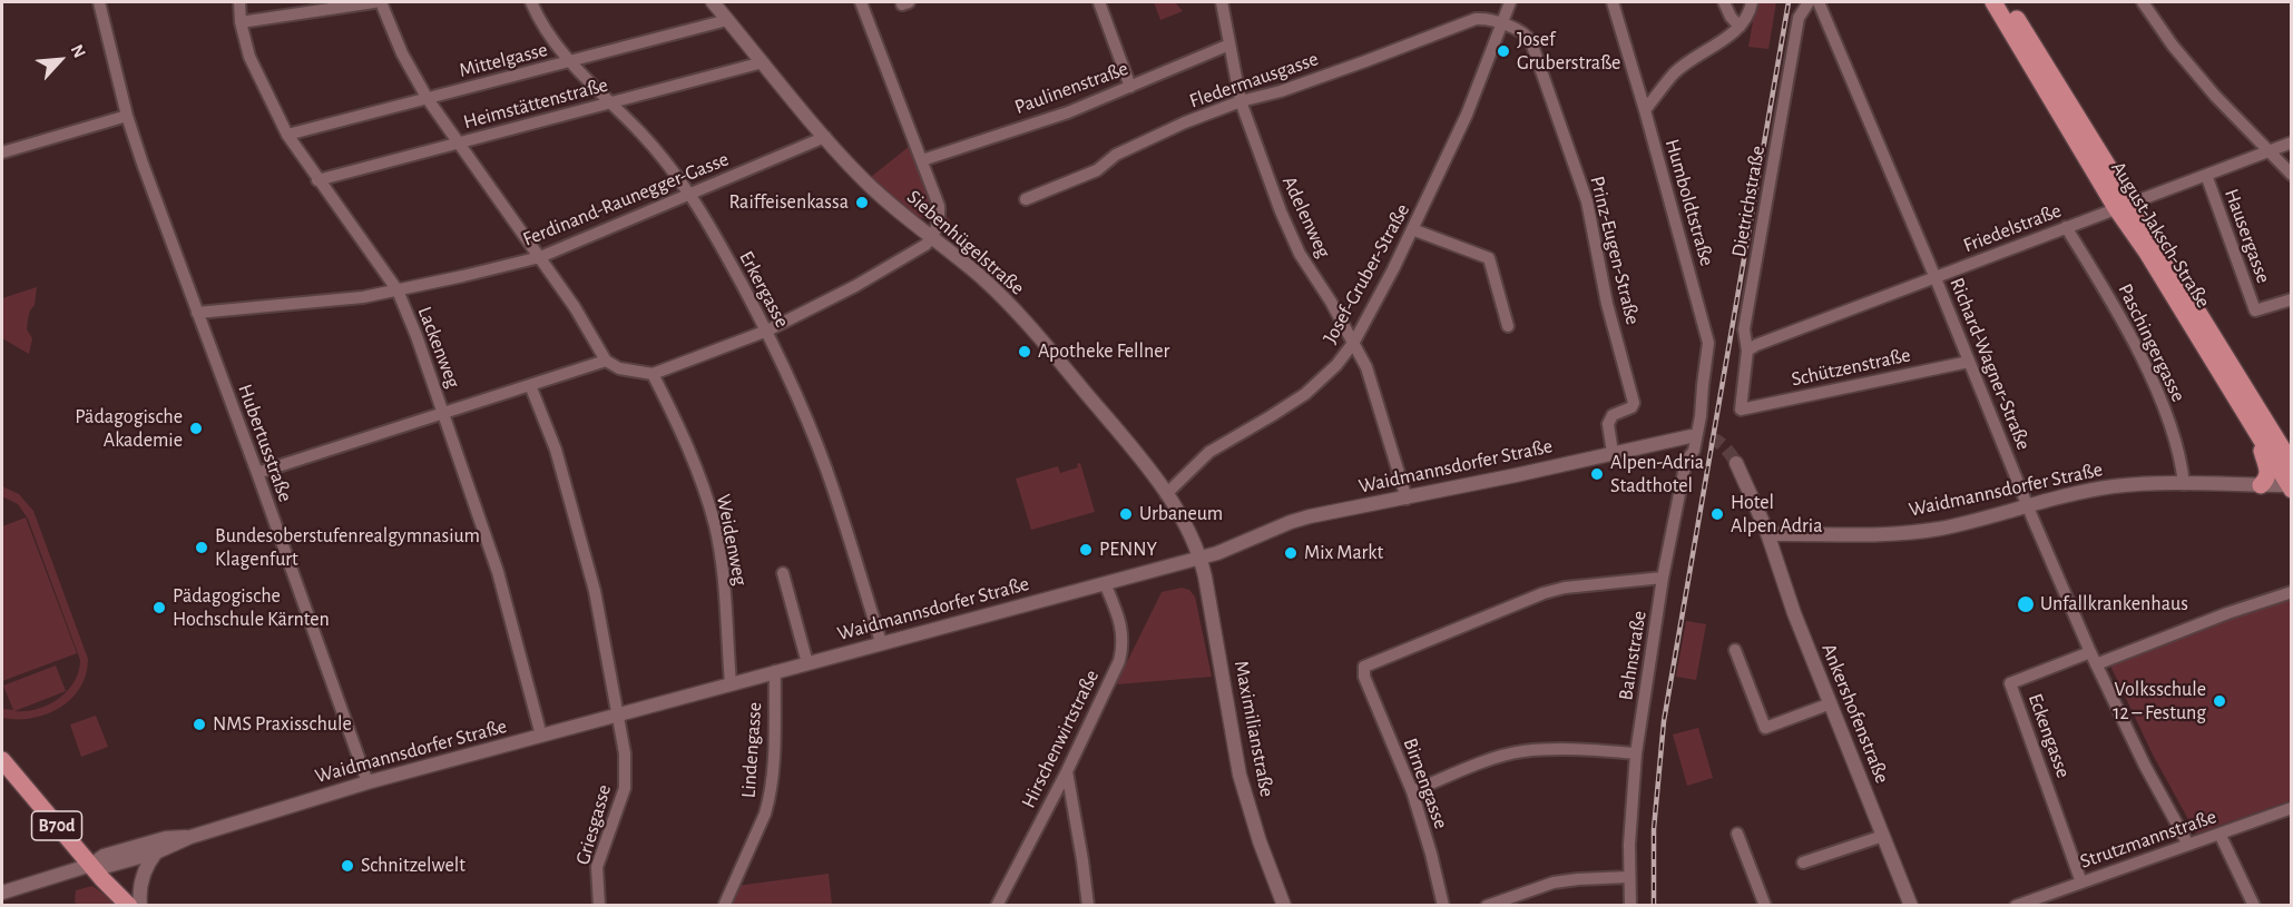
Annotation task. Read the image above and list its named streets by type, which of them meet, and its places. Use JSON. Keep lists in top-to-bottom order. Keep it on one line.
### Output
{"streets":{"main road":["August-Jaksch-Straße","B70d"],"street":["Mittelgasse","Fledermausgasse","Paulinenstraße","Heimstättenstraße","Ferdinand-Raunegger-Gasse","Dietrichstraße","Humboldtstraße","Adelenweg","Friedelstraße","Hausergasse","Siebenhügelstraße","Prinz-Eugen-Straße","Josef-Gruber-Straße","Erkergasse","Paschingergasse","Lackenweg","Richard-Wagner-Straße","Schützenstraße","Hubertusstraße","Waidmannsdorfer Straße","Weidenweg","Bahnstraße","Ankershofenstraße","Maximilianstraße","Eckengasse","Hirschenwirtstraße","Lindengasse","Birnengasse","Griesgasse","Strutzmannstraße"]},"crossings":[["Mittelgasse","Siebenhügelstraße"],["Mittelgasse","Erkergasse"],["Mittelgasse","Lackenweg"],["Fledermausgasse","Adelenweg"],["Fledermausgasse","Prinz-Eugen-Straße"],["Fledermausgasse","Josef-Gruber-Straße"],["Paulinenstraße","Adelenweg"],["Heimstättenstraße","Siebenhügelstraße"],["Heimstättenstraße","Erkergasse"],["Heimstättenstraße","Lackenweg"],["Ferdinand-Raunegger-Gasse","Siebenhügelstraße"],["Ferdinand-Raunegger-Gasse","Erkergasse"],["Ferdinand-Raunegger-Gasse","Lackenweg"],["Ferdinand-Raunegger-Gasse","Hubertusstraße"],["Dietrichstraße","Friedelstraße"],["Dietrichstraße","Schützenstraße"],["Humboldtstraße","Bahnstraße"],["Adelenweg","Josef-Gruber-Straße"],["Adelenweg","Waidmannsdorfer Straße"],["Friedelstraße","August-Jaksch-Straße"],["Friedelstraße","Hausergasse"],["Friedelstraße","Paschingergasse"],["Friedelstraße","Richard-Wagner-Straße"],["August-Jaksch-Straße","Waidmannsdorfer Straße"],["Siebenhügelstraße","Josef-Gruber-Straße"],["Siebenhügelstraße","Waidmannsdorfer Straße"],["Siebenhügelstraße","Maximilianstraße"],["Prinz-Eugen-Straße","Josef-Gruber-Straße"],["Prinz-Eugen-Straße","Waidmannsdorfer Straße"],["Erkergasse","Waidmannsdorfer Straße"],["Paschingergasse","Waidmannsdorfer Straße"],["Lackenweg","Waidmannsdorfer Straße"],["Richard-Wagner-Straße","Schützenstraße"],["Richard-Wagner-Straße","Waidmannsdorfer Straße"],["Richard-Wagner-Straße","Eckengasse"],["Richard-Wagner-Straße","Strutzmannstraße"],["Hubertusstraße","Waidmannsdorfer Straße"],["Waidmannsdorfer Straße","Weidenweg"],["Waidmannsdorfer Straße","Ankershofenstraße"],["Waidmannsdorfer Straße","Maximilianstraße"],["Waidmannsdorfer Straße","Hirschenwirtstraße"],["Waidmannsdorfer Straße","Lindengasse"],["Waidmannsdorfer Straße","Griesgasse"],["Waidmannsdorfer Straße","B70d"],["Bahnstraße","Birnengasse"],["Eckengasse","Strutzmannstraße"]],"places":["Josef Gruberstraße","Raiffeisenkassa","Apotheke Fellner","Pädagogische Akademie","Alpen-Adria Stadthotel","Urbaneum","Hotel Alpen Adria","Bundesoberstufenrealgymnasium Klagenfurt","PENNY","Mix Markt","Unfallkrankenhaus","Pädagogische Hochschule Kärnten","Volksschule 12 – Festung","NMS Praxisschule","Schnitzelwelt"],"north":"top right"}
